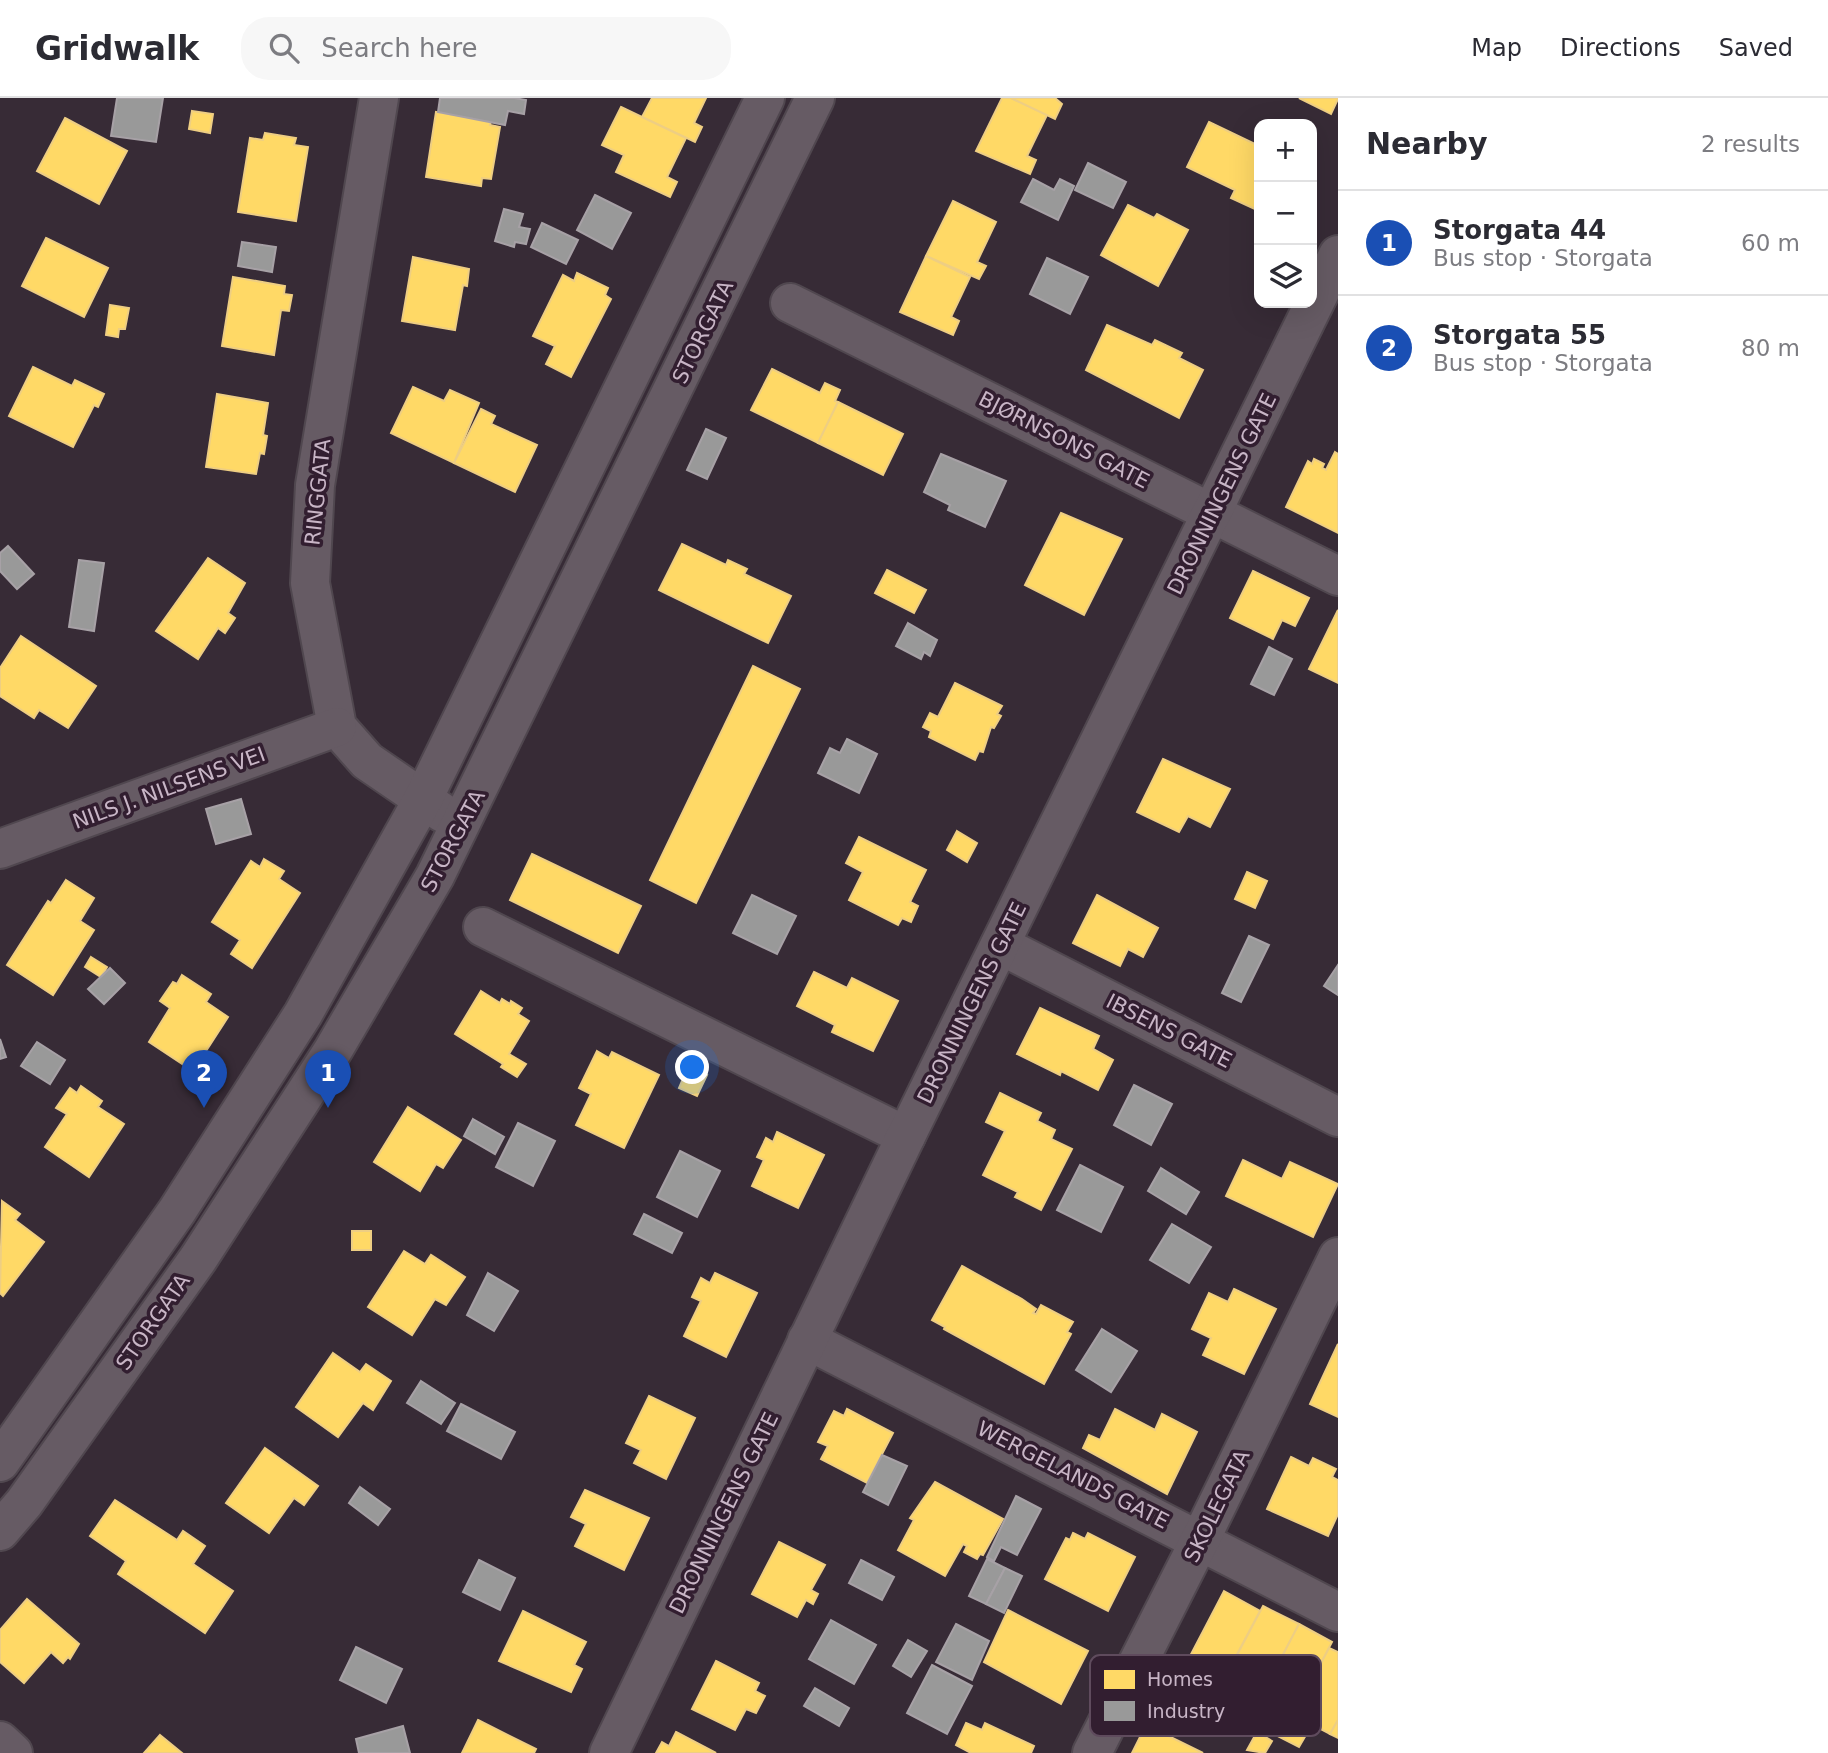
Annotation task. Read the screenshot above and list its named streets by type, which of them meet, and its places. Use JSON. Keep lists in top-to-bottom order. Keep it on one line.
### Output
{"streets":{"street":["STORGATA","BJØRNSONS GATE","RINGGATA","DRONNINGENS GATE","NILS J. NILSENS VEI","IBSENS GATE","WERGELANDS GATE","SKOLEGATA"]},"crossings":[["BJØRNSONS GATE","DRONNINGENS GATE"],["RINGGATA","NILS J. NILSENS VEI"],["DRONNINGENS GATE","IBSENS GATE"],["DRONNINGENS GATE","WERGELANDS GATE"],["WERGELANDS GATE","SKOLEGATA"]],"legend":["Homes","Industry"],"page":{"header":"Gridwalk","search":"Search here","nav":["Map","Directions","Saved"],"heading":["Nearby","2 results"],"map_buttons":["+","−"],"list":[{"mark":"1","name":"Storgata 44","note":"Bus stop · Storgata","value":"60 m"},{"mark":"2","name":"Storgata 55","note":"Bus stop · Storgata","value":"80 m"}],"pins":["1","2"]}}
